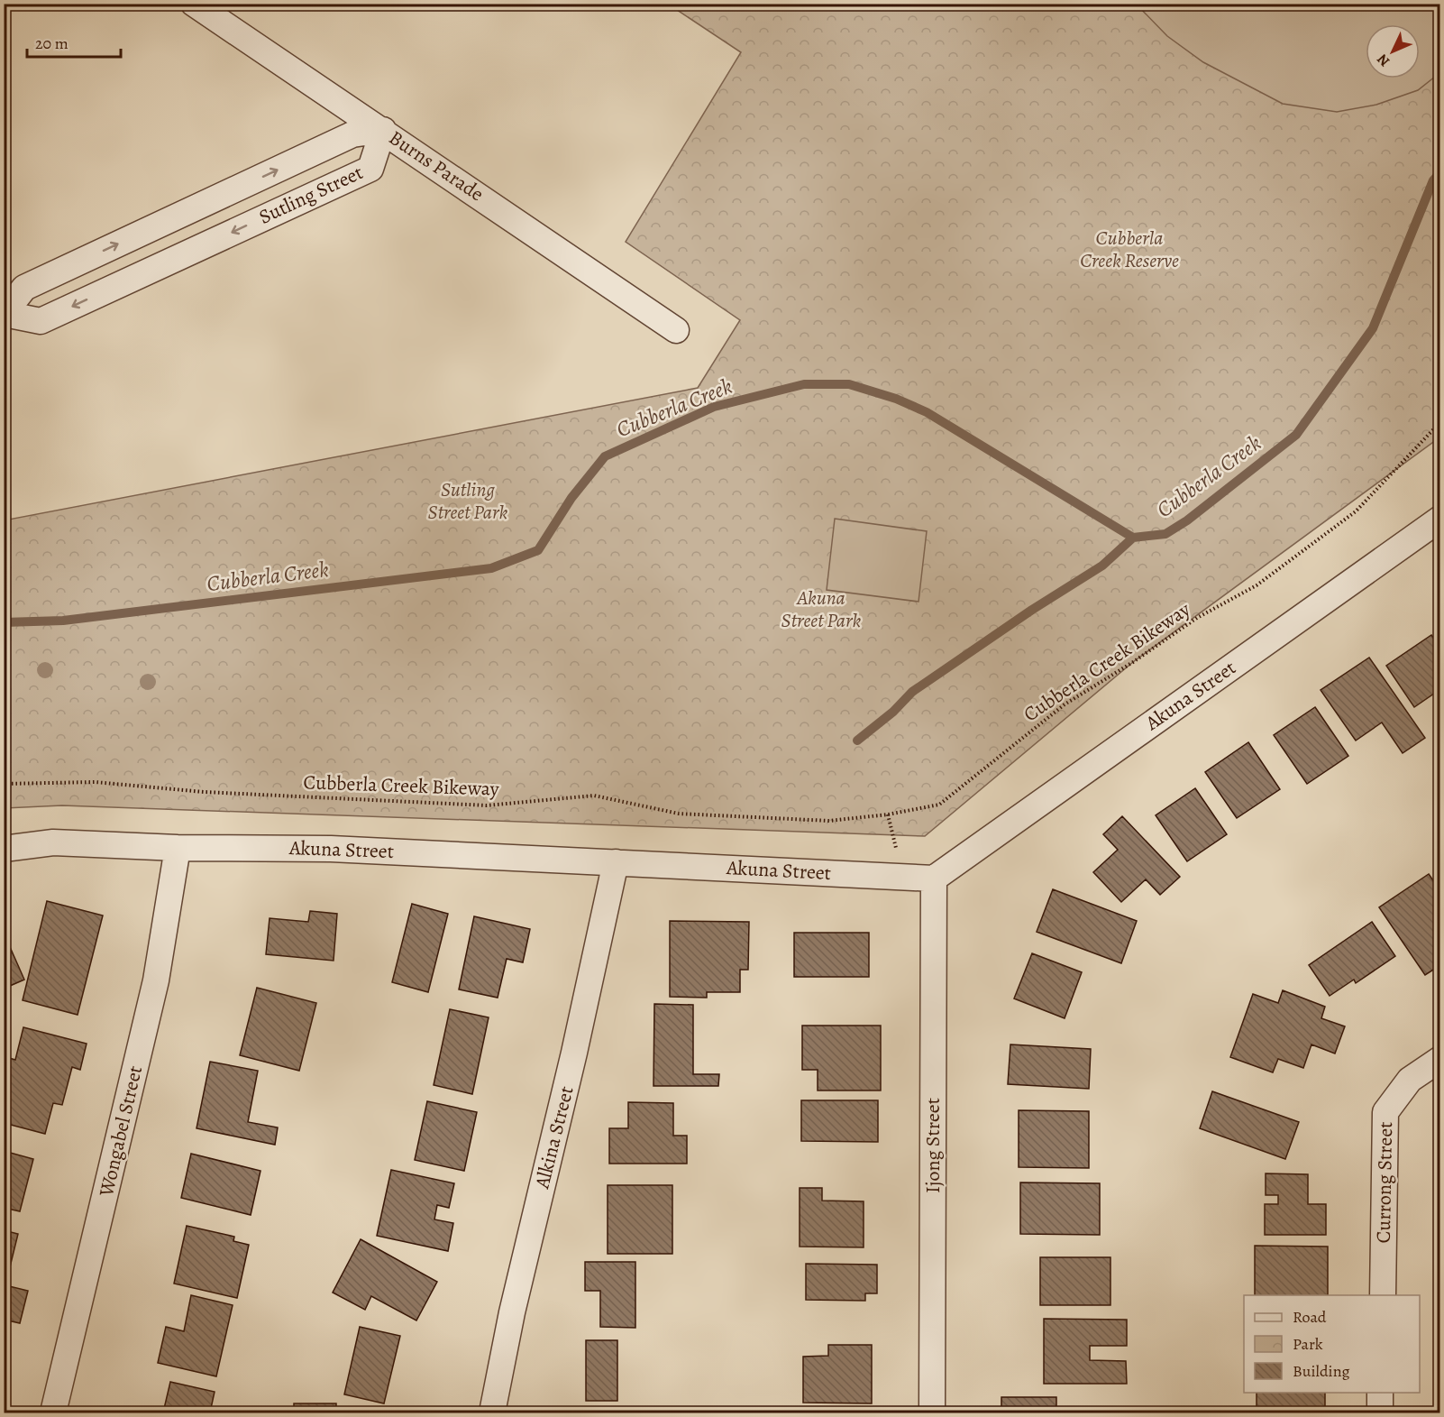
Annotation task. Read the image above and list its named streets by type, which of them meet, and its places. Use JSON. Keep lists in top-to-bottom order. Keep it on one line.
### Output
{"streets":{"street":["Burns Parade","Sutling Street","Akuna Street","Wongabel Street","Alkina Street","Ijong Street","Currong Street"],"path":["Cubberla Creek Bikeway"]},"crossings":[["Burns Parade","Sutling Street"],["Akuna Street","Wongabel Street"],["Akuna Street","Alkina Street"],["Akuna Street","Ijong Street"]],"water":["Cubberla Creek"],"parks":["Cubberla Creek Reserve","Sutling Street Park","Akuna Street Park"],"legend":["Road","Park","Building"],"scale_bar":"20 m","north":"bottom left"}
